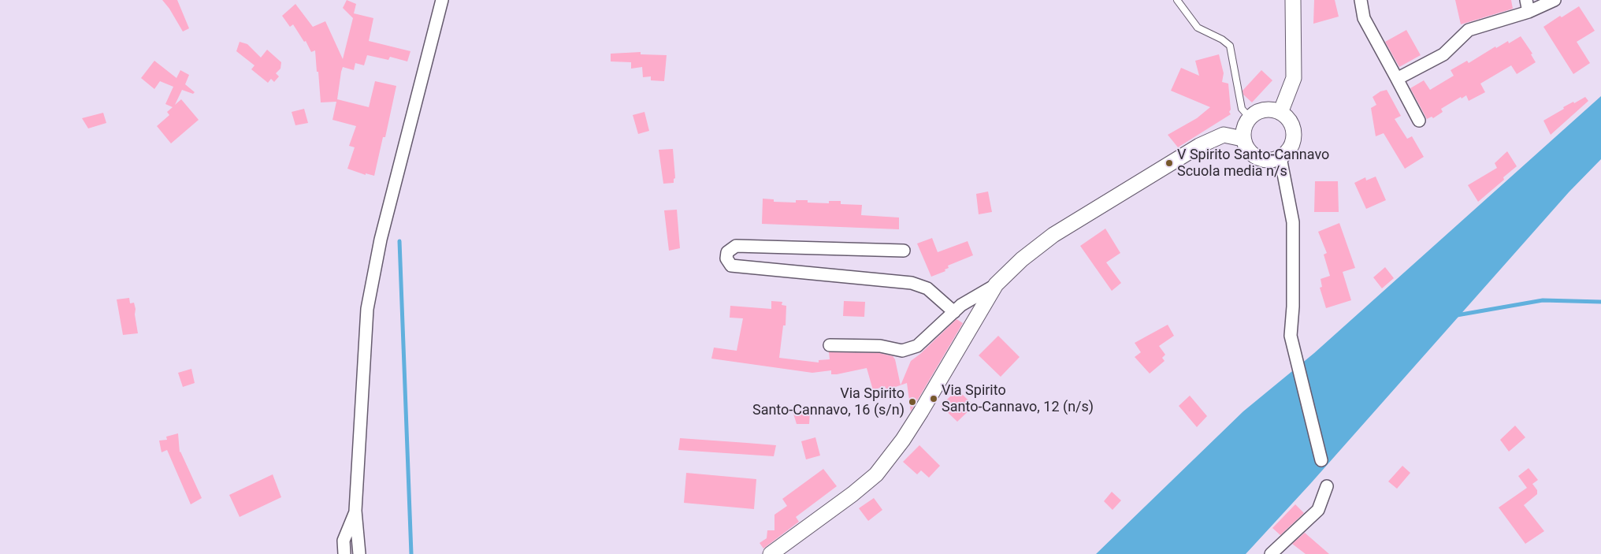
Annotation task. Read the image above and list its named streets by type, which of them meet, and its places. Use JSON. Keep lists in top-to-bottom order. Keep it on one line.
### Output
{"places":["V Spirito Santo-Cannavo Scuola media n/s","Via Spirito Santo-Cannavo, 12 (n/s)","Via Spirito Santo-Cannavo, 16 (s/n)"]}
